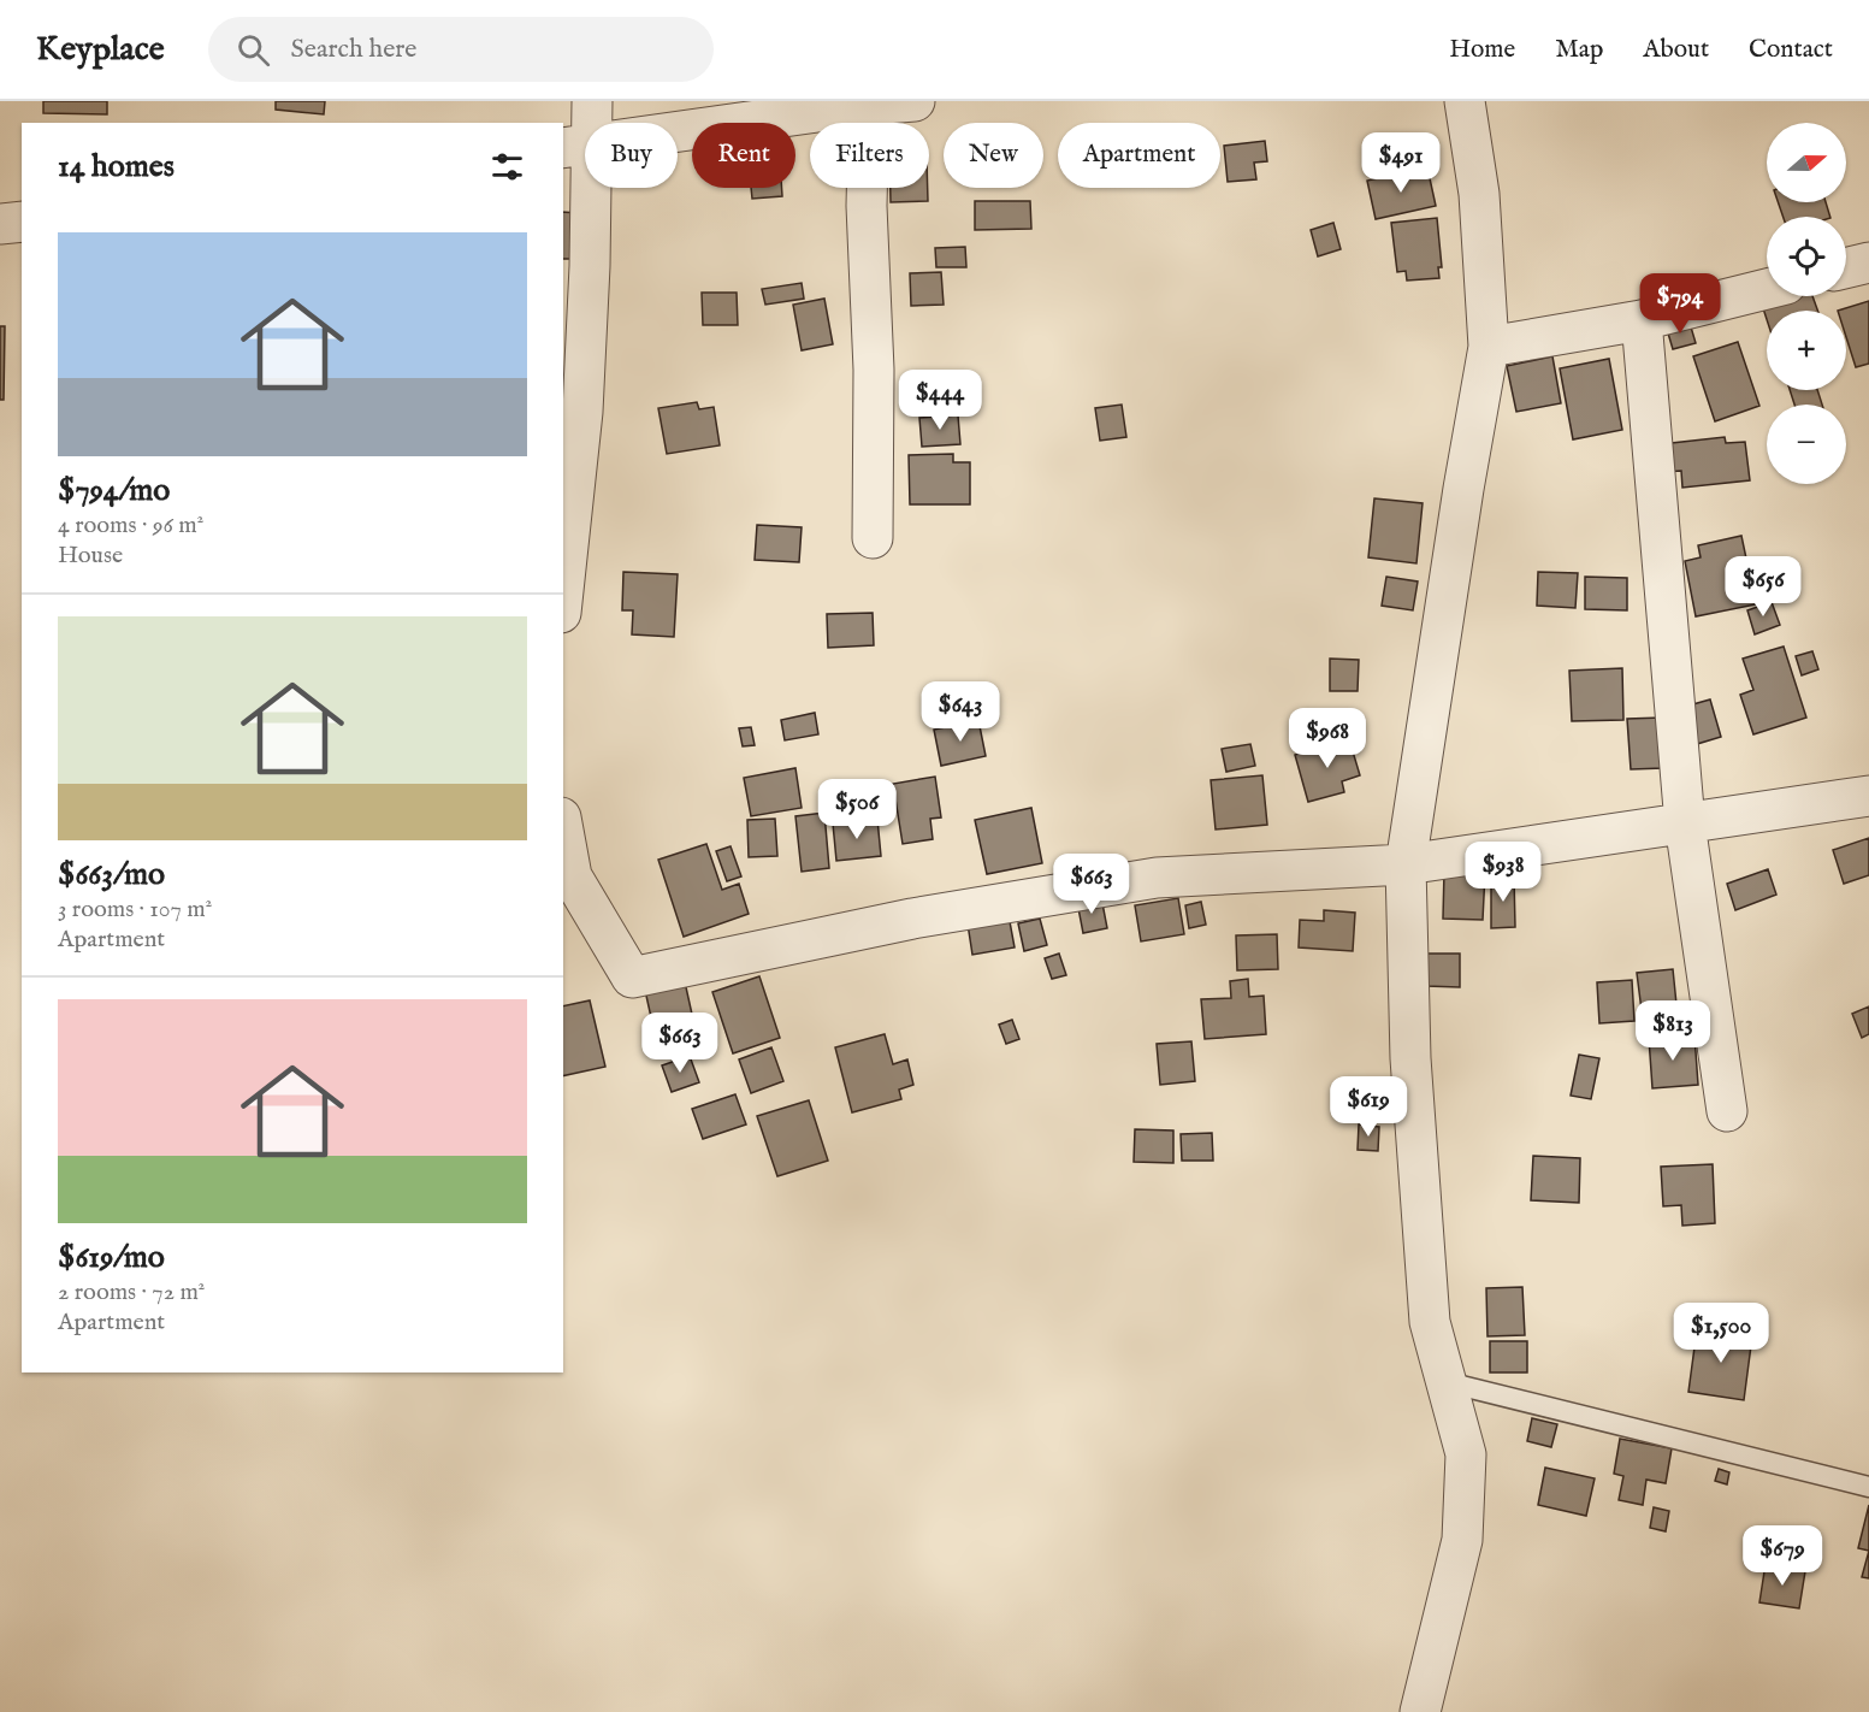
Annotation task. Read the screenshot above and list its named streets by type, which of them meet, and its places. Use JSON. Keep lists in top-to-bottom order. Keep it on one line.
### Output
{"north":"right","page":{"header":"Keyplace","search":"Search here","nav":["Home","Map","About","Contact"],"map_buttons":["+","−"],"chip":["Buy","Rent","Filters","New","Apartment"],"heading":"14 homes","price":["$491","$794","$444","$656","$643","$968","$506","$938","$663","$813","$663","$619","$1,500","$679"],"list":[{"name":"$794/mo","note":"4 rooms · 96 m² · House"},{"name":"$663/mo","note":"3 rooms · 107 m² · Apartment"},{"name":"$619/mo","note":"2 rooms · 72 m² · Apartment"}]}}
